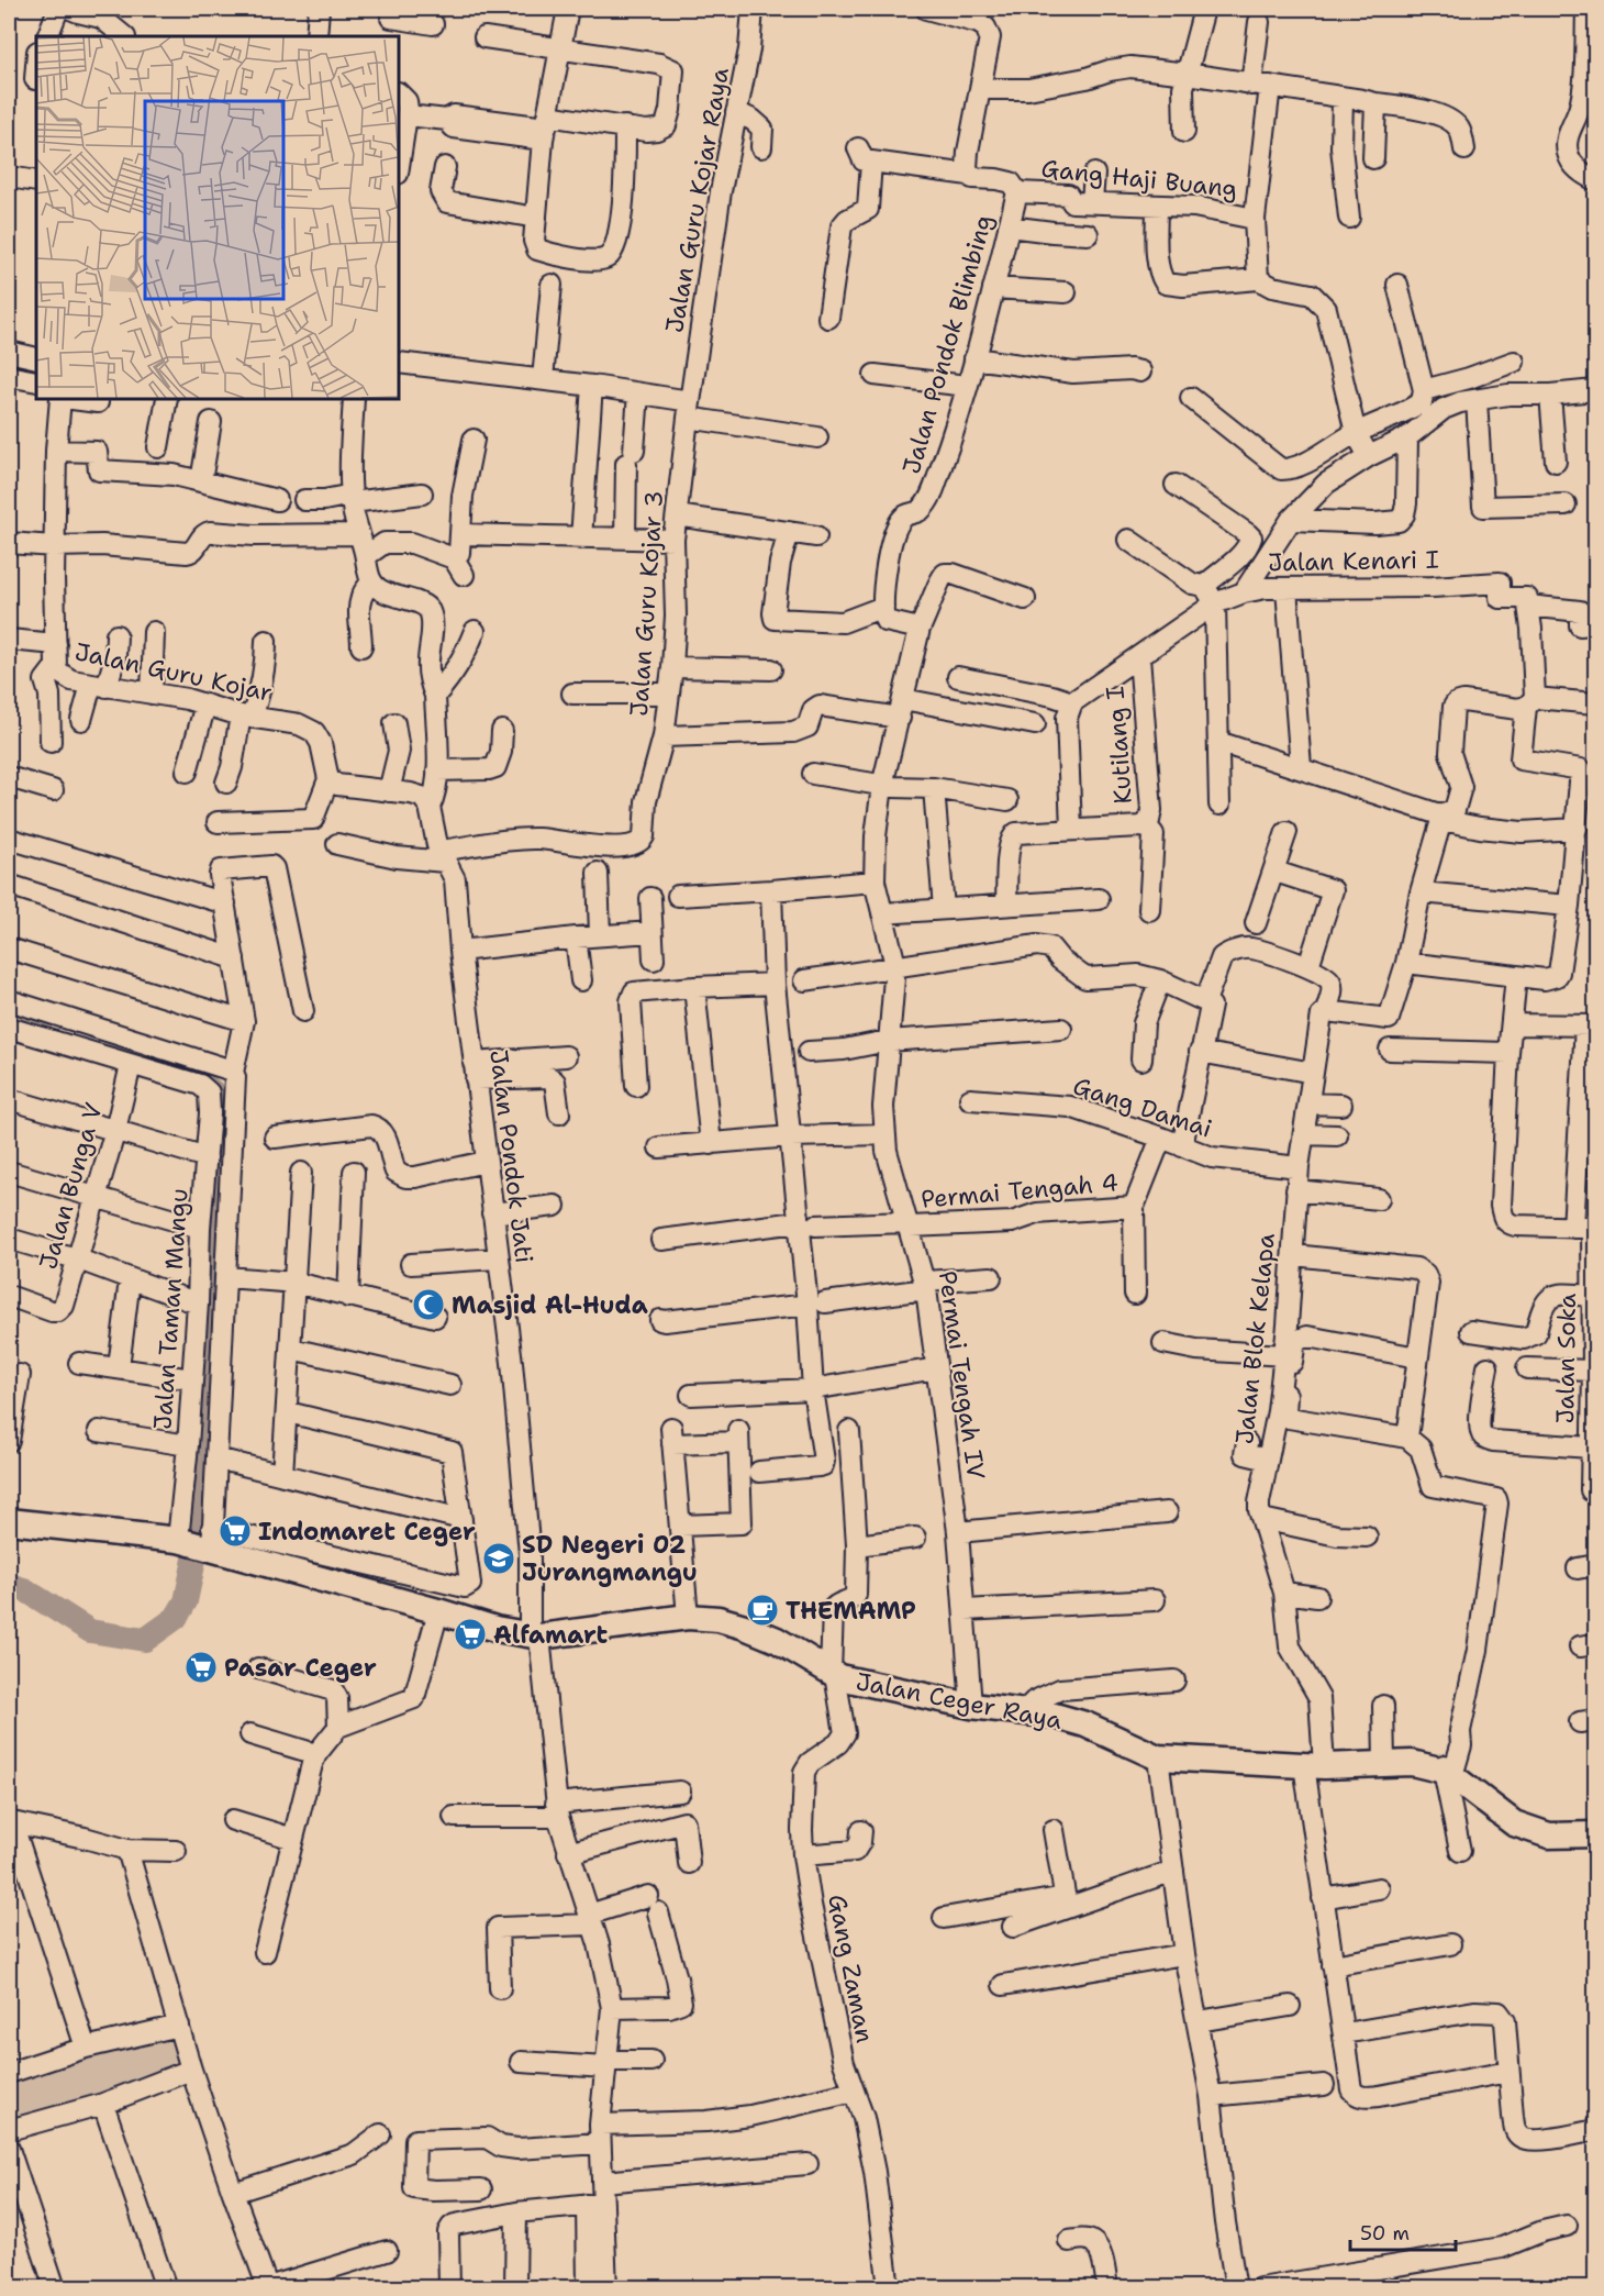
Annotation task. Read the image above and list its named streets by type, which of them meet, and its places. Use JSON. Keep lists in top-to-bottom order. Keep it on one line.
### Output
{"streets":{"main road":["Jalan Ceger Raya"],"street":["Gang Haji Buang","Jalan Guru Kojar Raya","Jalan Pondok Blimbing","Jalan Kenari I","Jalan Guru Kojar 3","Jalan Guru Kojar","Kutilang I","Gang Damai","Jalan Pondok Jati","Jalan Bunga V","Permai Tengah 4","Jalan Taman Mangu","Jalan Blok Kelapa","Jalan Soka","Permai Tengah IV","Gang Zaman"]},"crossings":[["Gang Haji Buang","Jalan Pondok Blimbing"],["Jalan Guru Kojar Raya","Jalan Guru Kojar 3"],["Jalan Guru Kojar 3","Jalan Pondok Jati"],["Gang Damai","Jalan Blok Kelapa"],["Jalan Pondok Jati","Jalan Ceger Raya"],["Jalan Bunga V","Jalan Taman Mangu"],["Permai Tengah 4","Permai Tengah IV"],["Jalan Taman Mangu","Jalan Ceger Raya"],["Jalan Blok Kelapa","Jalan Ceger Raya"],["Permai Tengah IV","Jalan Ceger Raya"],["Jalan Ceger Raya","Gang Zaman"]],"places":{"mosque":["Masjid Al-Huda"],"supermarket":["Indomaret Ceger","Alfamart","Pasar Ceger"],"school or university":["SD Negeri 02 Jurangmangu"],"cafe":["THEMAMP"]},"scale_bar":"50 m"}
